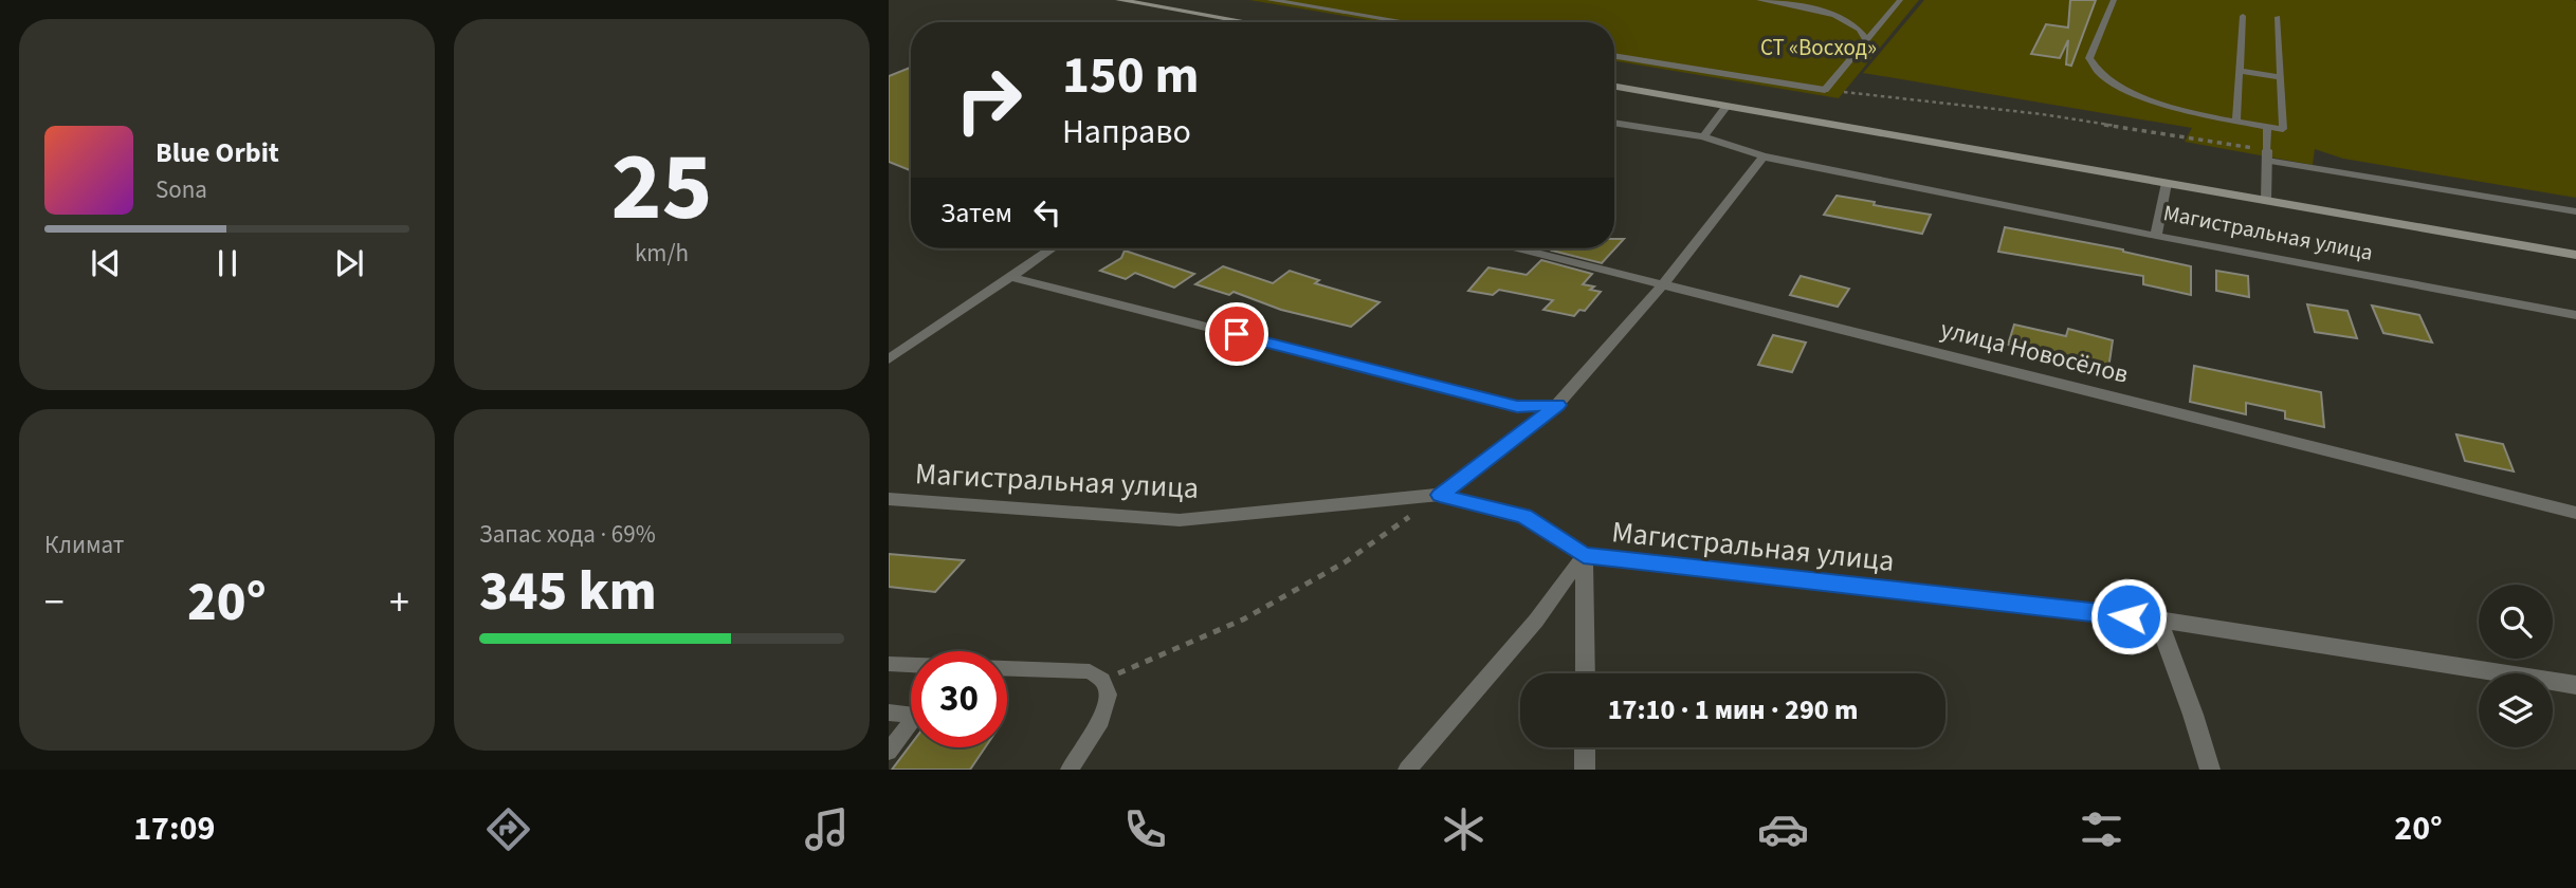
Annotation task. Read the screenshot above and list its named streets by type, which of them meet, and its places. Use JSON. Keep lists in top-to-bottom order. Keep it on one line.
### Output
{"streets":{"main road":["Магистральная улица"],"street":["улица Новосёлов"]},"parks":["СТ «Восход»"],"page":{"tile":[["25","km/h"],"Климат",["Запас хода · 69%","345 km"]],"turn":["150 m","Направо"],"song":["Blue Orbit","Sona"],"then":"Затем","heat":["−","20°","+"],"limit":"30","trip":"17:10 · 1 мин · 290 m","tabs":["17:09","20°"]}}
